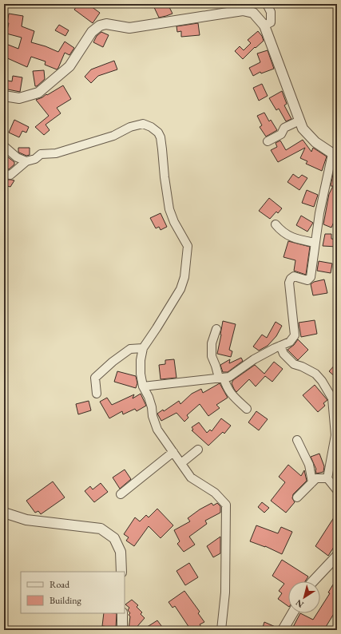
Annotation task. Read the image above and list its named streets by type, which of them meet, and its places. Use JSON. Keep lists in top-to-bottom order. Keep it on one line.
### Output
{"legend":["Road","Building"],"north":"bottom left"}
